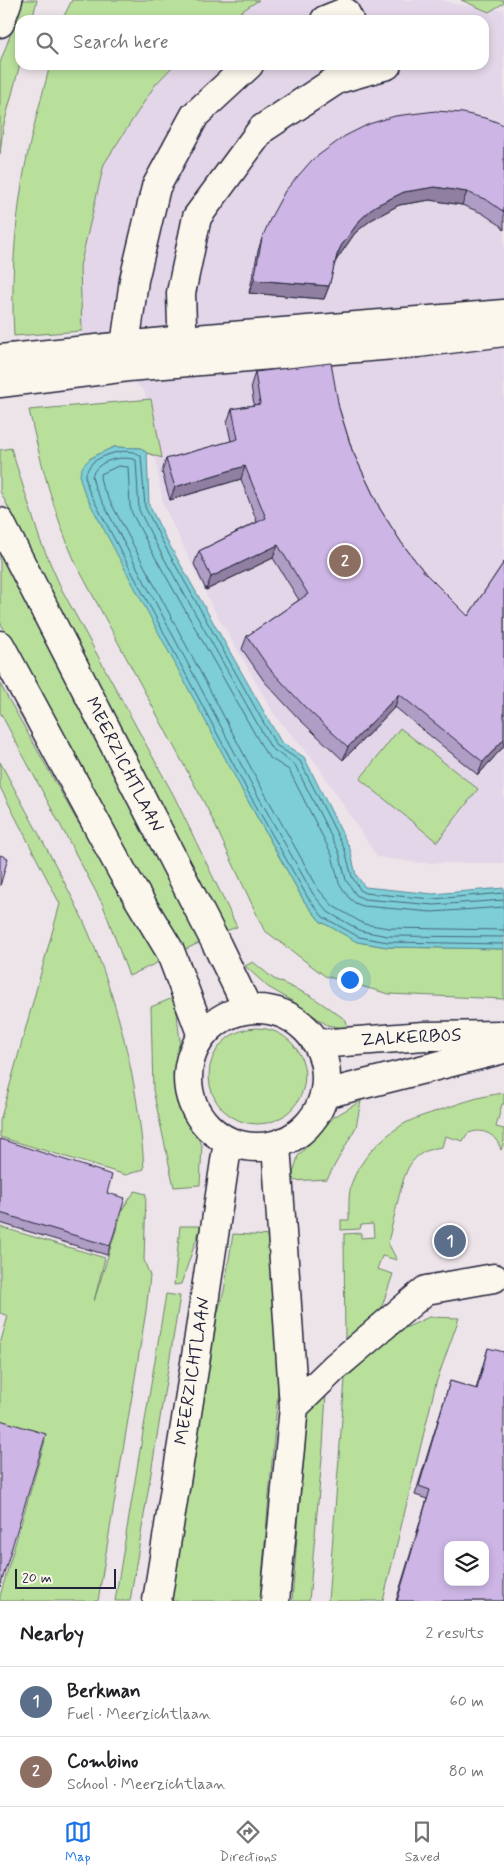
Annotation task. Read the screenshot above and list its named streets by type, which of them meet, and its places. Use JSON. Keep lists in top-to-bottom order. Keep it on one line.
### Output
{"streets":{"street":["MEERZICHTLAAN","ZALKERBOS"]},"crossings":[["MEERZICHTLAAN","ZALKERBOS"]],"scale_bar":"20 m","page":{"search":"Search here","pins":["2","1"],"scale":"20 m","heading":["Nearby","2 results"],"list":[{"mark":"1","name":"Berkman","note":"Fuel · Meerzichtlaan","value":"60 m"},{"mark":"2","name":"Combino","note":"School · Meerzichtlaan","value":"80 m"}],"nav":["Map","Directions","Saved"]}}
